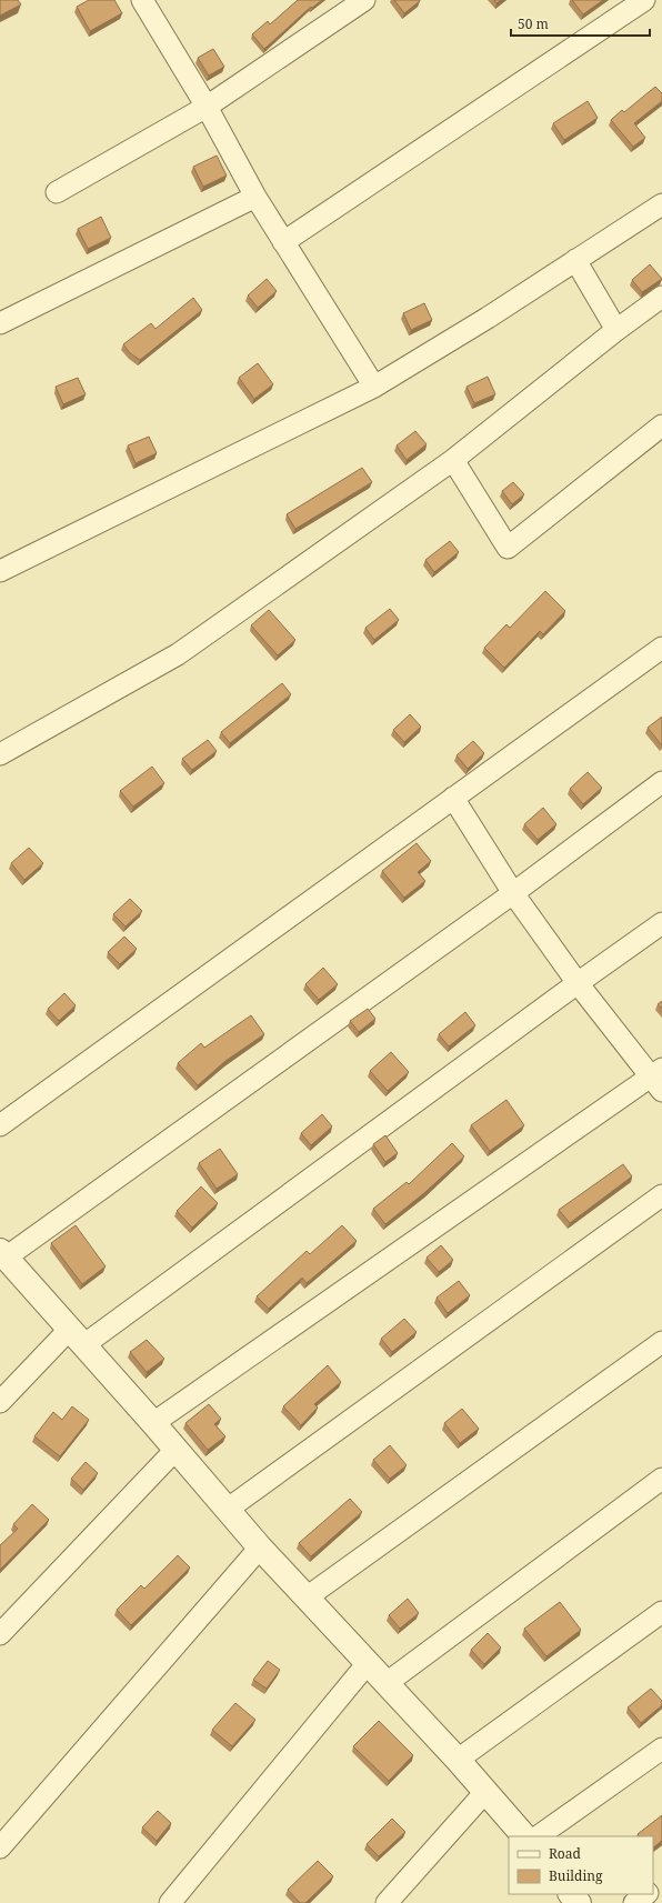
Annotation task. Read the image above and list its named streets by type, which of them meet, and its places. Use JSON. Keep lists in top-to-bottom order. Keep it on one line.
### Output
{"legend":["Road","Building"],"scale_bar":"50 m"}
